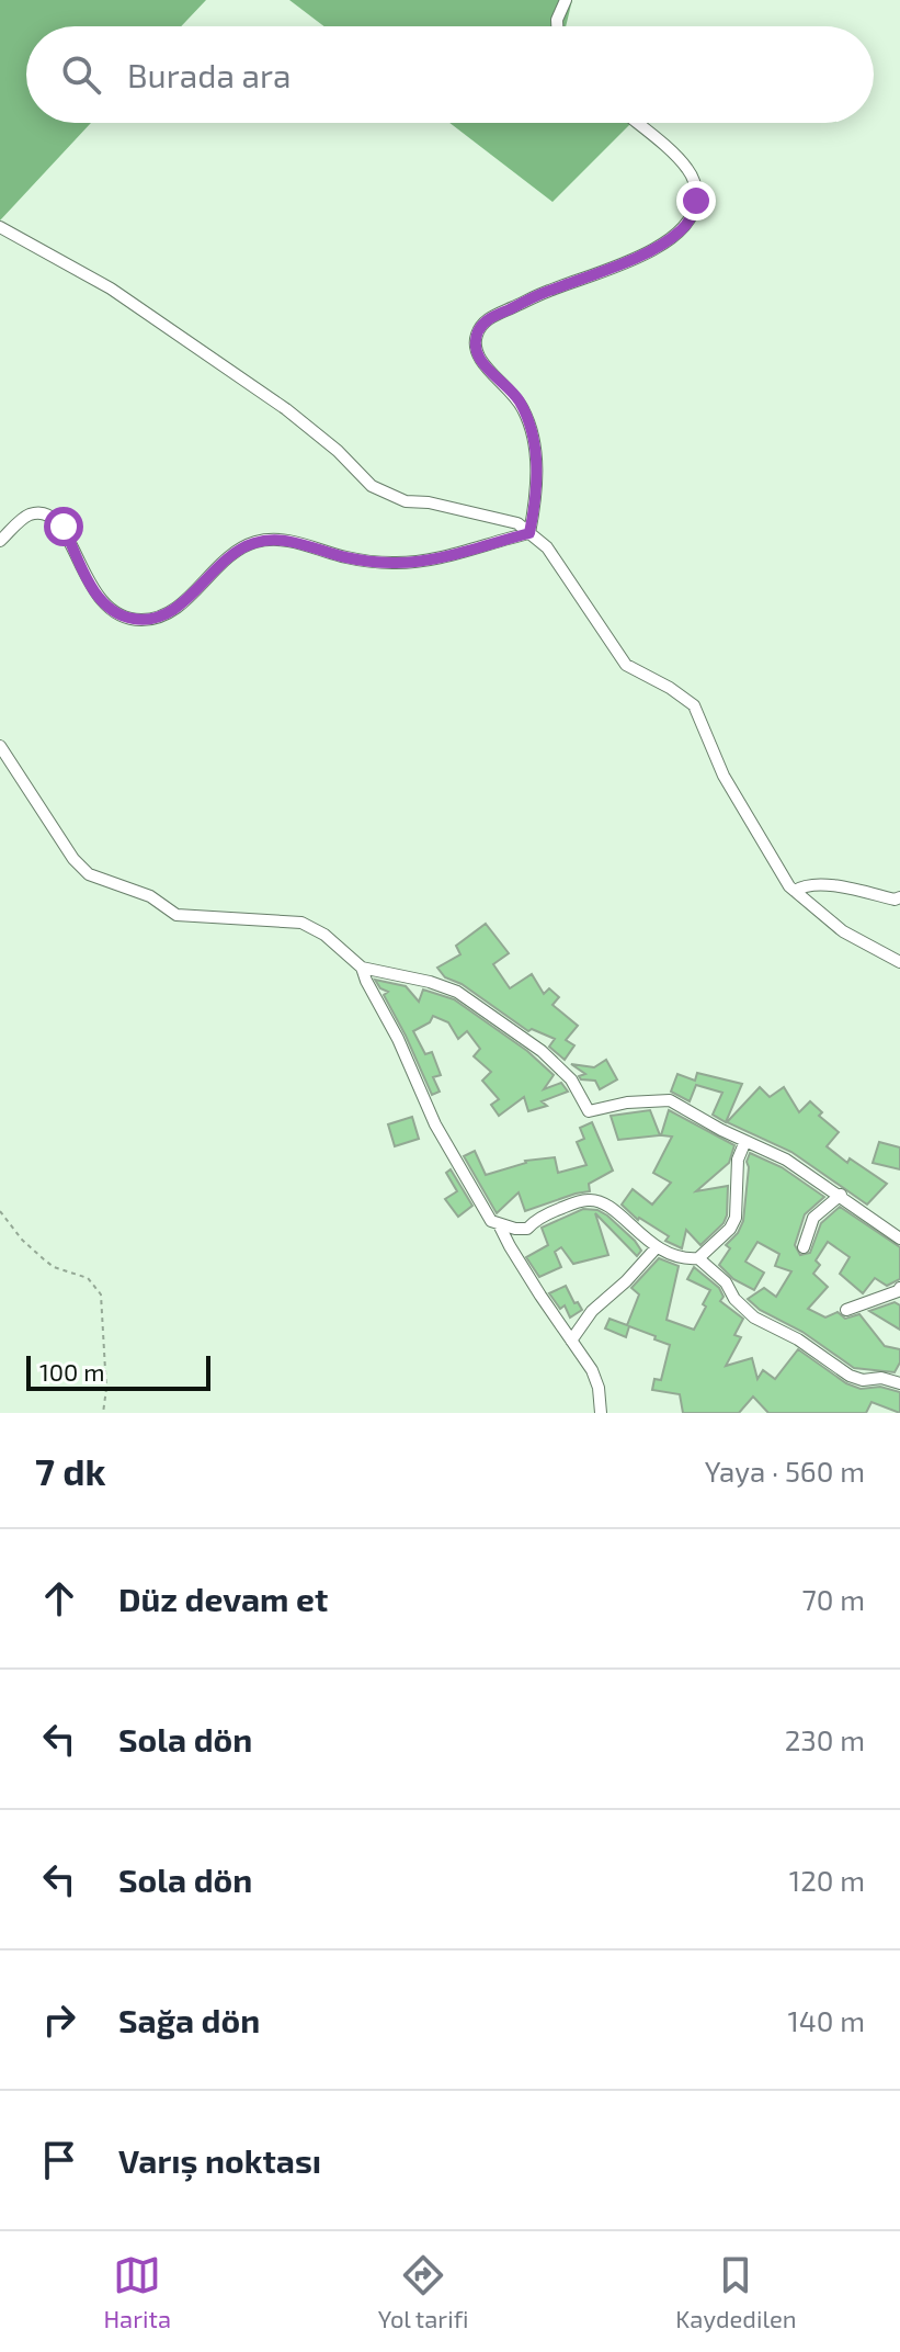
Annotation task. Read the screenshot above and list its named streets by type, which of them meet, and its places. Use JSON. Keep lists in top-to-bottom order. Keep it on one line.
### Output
{"scale_bar":"100 m","page":{"search":"Burada ara","scale":"100 m","heading":["7 dk","Yaya · 560 m"],"list":[["Düz devam et","70 m"],["Sola dön","230 m"],["Sola dön","120 m"],["Sağa dön","140 m"],"Varış noktası"],"nav":["Harita","Yol tarifi","Kaydedilen"]}}
